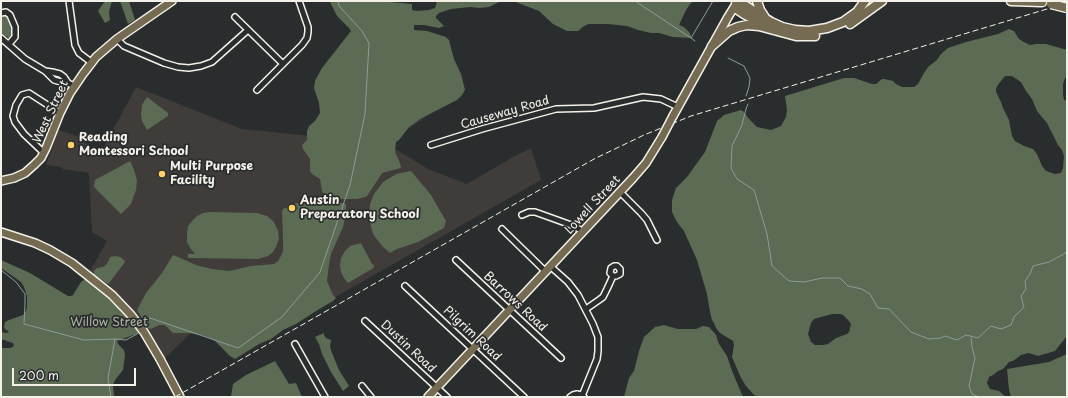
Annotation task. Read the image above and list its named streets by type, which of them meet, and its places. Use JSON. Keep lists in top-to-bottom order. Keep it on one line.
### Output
{"streets":{"main road":["West Street","Lowell Street"],"street":["Causeway Road","Barrows Road","Pilgrim Road","Dustin Road"]},"crossings":[["Causeway Road","Lowell Street"],["Lowell Street","Barrows Road"],["Lowell Street","Pilgrim Road"],["Lowell Street","Dustin Road"]],"parks":["Willow Street"],"places":["Reading Montessori School","Multi Purpose Facility","Austin Preparatory School"],"scale_bar":"200 m"}
